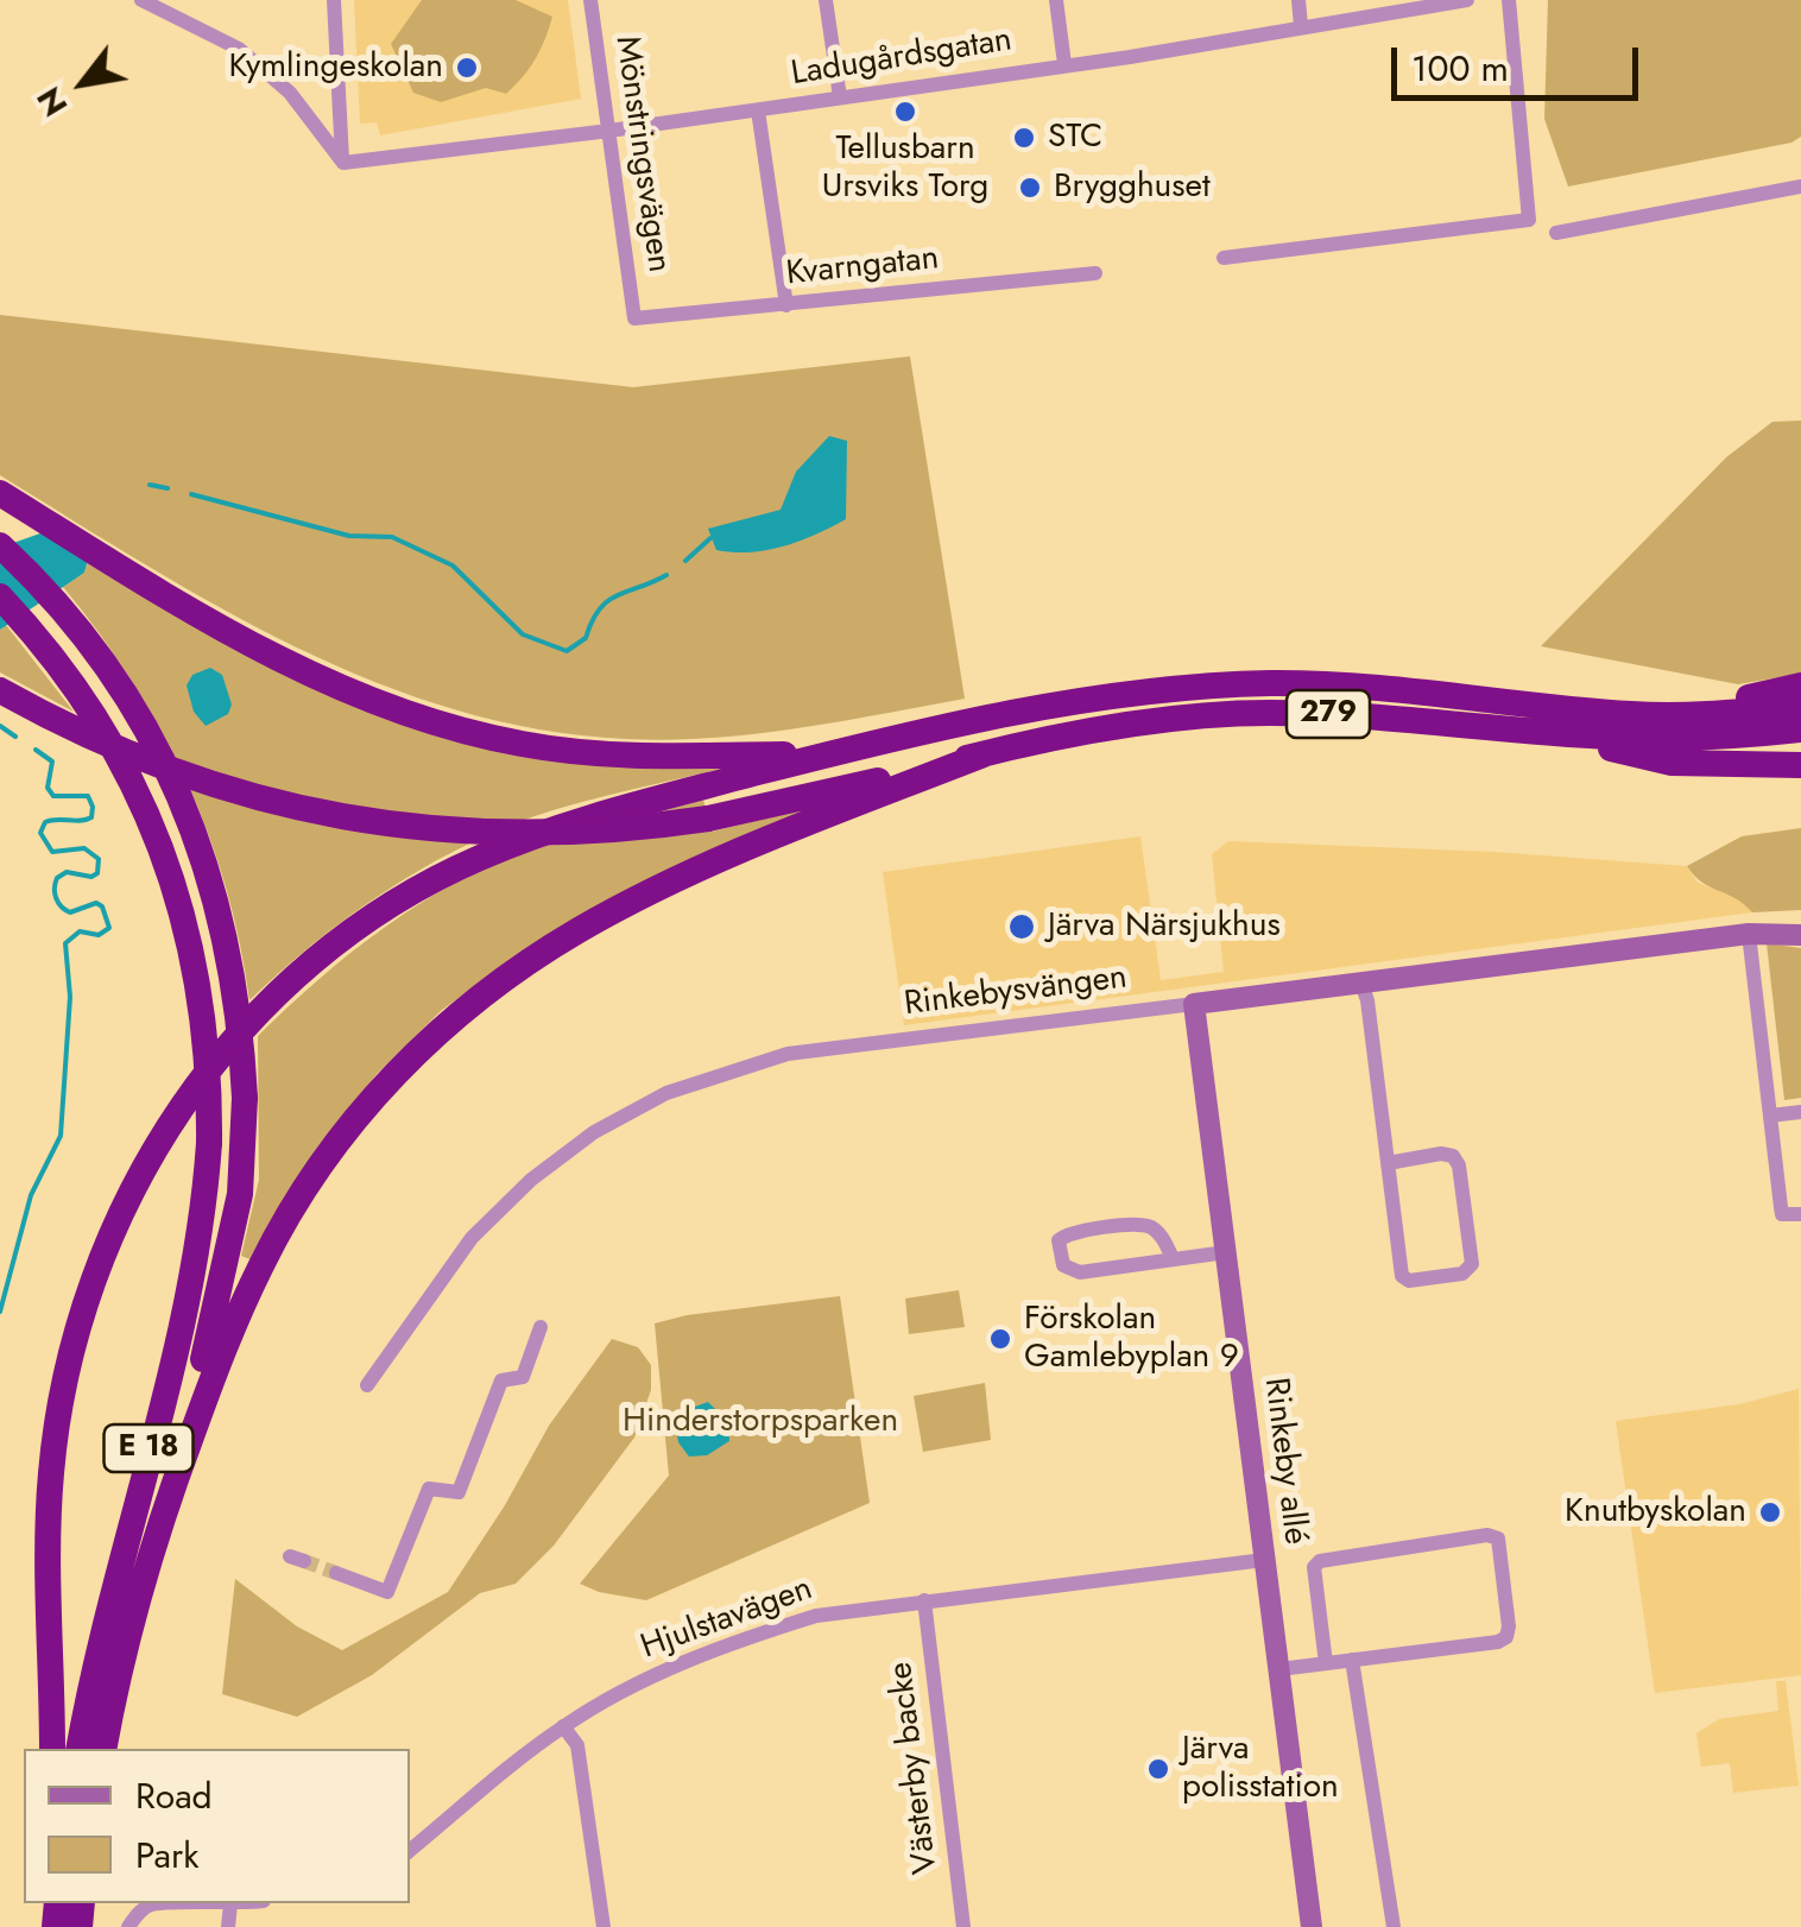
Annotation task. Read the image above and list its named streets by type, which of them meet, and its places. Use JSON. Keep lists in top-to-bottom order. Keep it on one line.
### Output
{"streets":{"highway":["279","E 18"],"street":["Ladugårdsgatan","Mönstringsvägen","Kvarngatan","Rinkebysvängen","Rinkeby allé","Hjulstavägen","Västerby backe"]},"crossings":[["Ladugårdsgatan","Mönstringsvägen"],["Mönstringsvägen","Kvarngatan"],["Rinkebysvängen","Rinkeby allé"],["Rinkeby allé","Hjulstavägen"],["Hjulstavägen","Västerby backe"]],"parks":["Hinderstorpsparken"],"places":["Kymlingeskolan","Tellusbarn Ursviks Torg","STC","Brygghuset","Järva Närsjukhus","Förskolan Gamlebyplan 9","Knutbyskolan","Järva polisstation"],"legend":["Road","Park"],"scale_bar":"100 m","north":"bottom left"}
